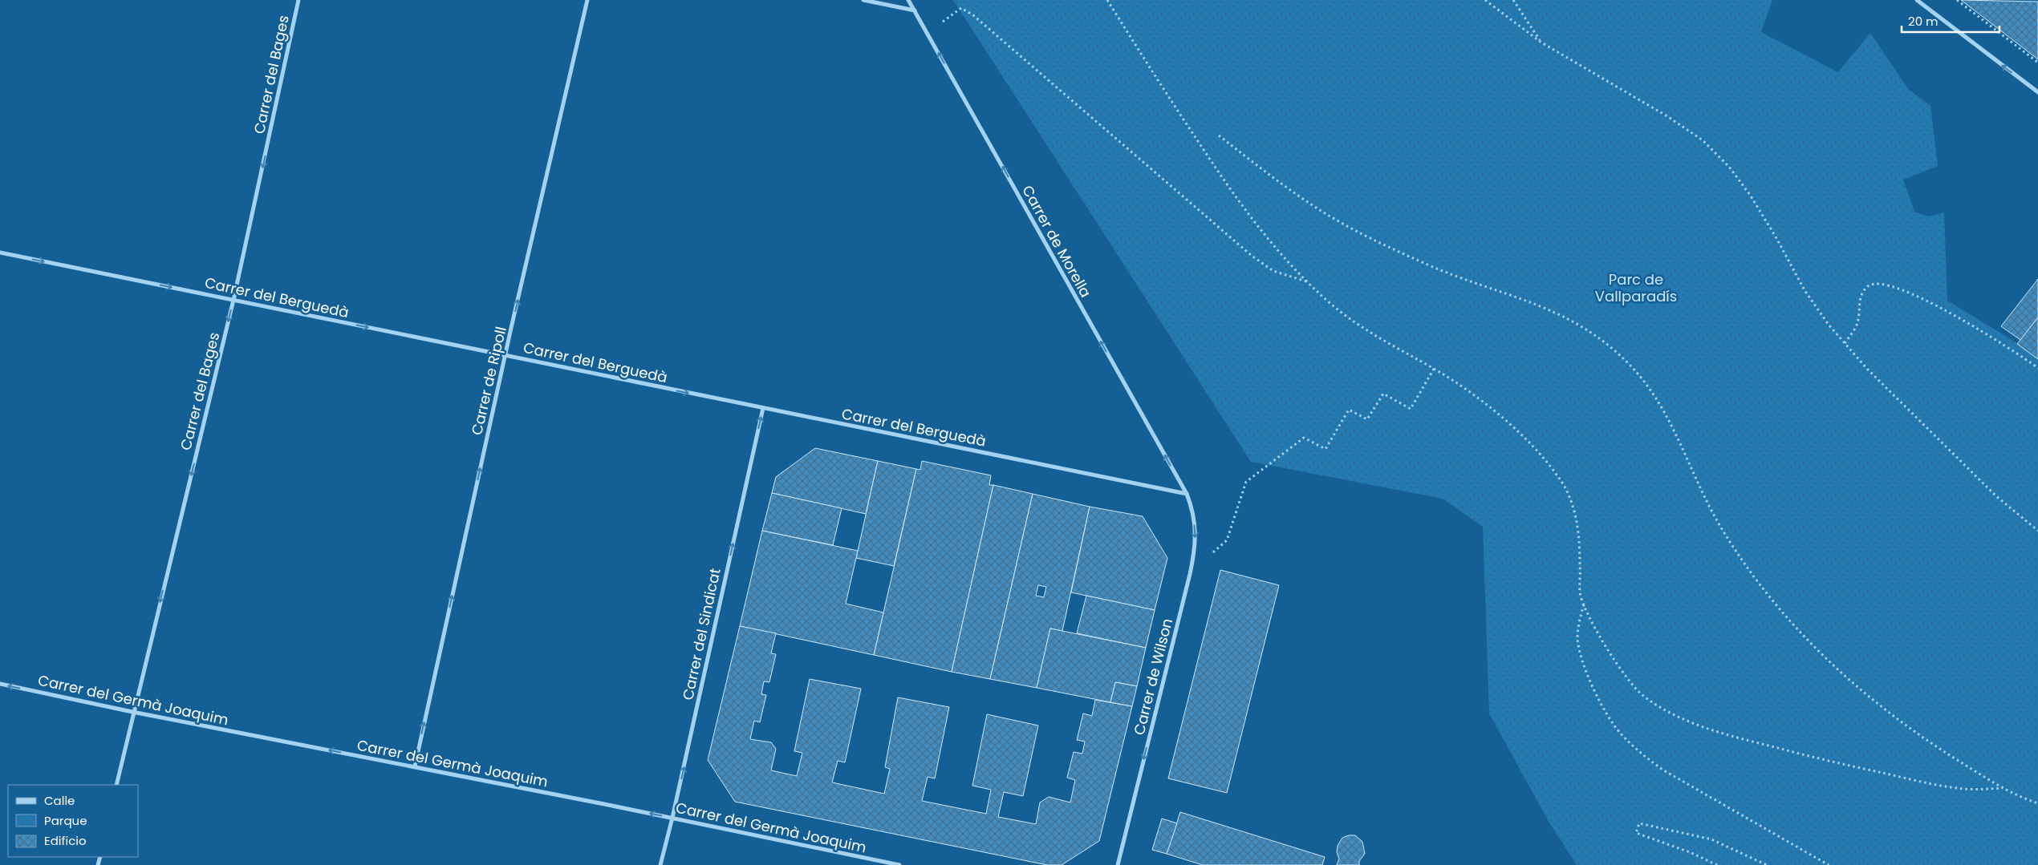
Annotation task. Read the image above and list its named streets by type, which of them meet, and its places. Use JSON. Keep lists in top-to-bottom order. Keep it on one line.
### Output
{"streets":{"street":["Carrer del Bages","Carrer de Morella","Carrer del Berguedà","Carrer de Ripoll","Carrer del Sindicat","Carrer de Wilson","Carrer del Germà Joaquim"]},"crossings":[["Carrer del Bages","Carrer del Berguedà"],["Carrer del Bages","Carrer del Germà Joaquim"],["Carrer de Morella","Carrer del Berguedà"],["Carrer de Morella","Carrer de Wilson"],["Carrer del Berguedà","Carrer de Ripoll"],["Carrer del Berguedà","Carrer del Sindicat"],["Carrer del Berguedà","Carrer de Wilson"],["Carrer de Ripoll","Carrer del Germà Joaquim"],["Carrer del Sindicat","Carrer del Germà Joaquim"]],"one_way":["Carrer del Bages","Carrer de Morella","Carrer del Berguedà","Carrer de Ripoll","Carrer del Sindicat","Carrer de Wilson","Carrer del Germà Joaquim"],"parks":["Parc de Vallparadís"],"legend":["Calle","Parque","Edificio"],"scale_bar":"20 m"}
